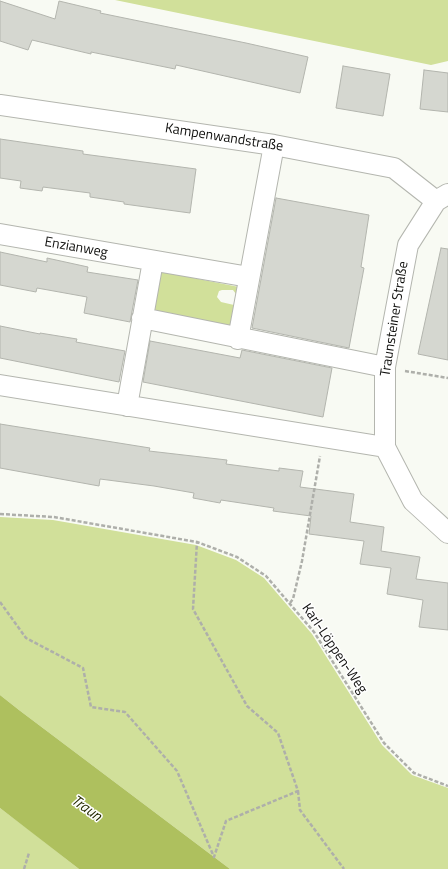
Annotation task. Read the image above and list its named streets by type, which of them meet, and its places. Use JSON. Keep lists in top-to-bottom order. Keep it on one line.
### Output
{"streets":{"street":["Kampenwandstraße","Enzianweg","Traunsteiner Straße"],"path":["Karl-Löppen-Weg"]},"crossings":[["Kampenwandstraße","Traunsteiner Straße"]],"water":["Traun"]}
